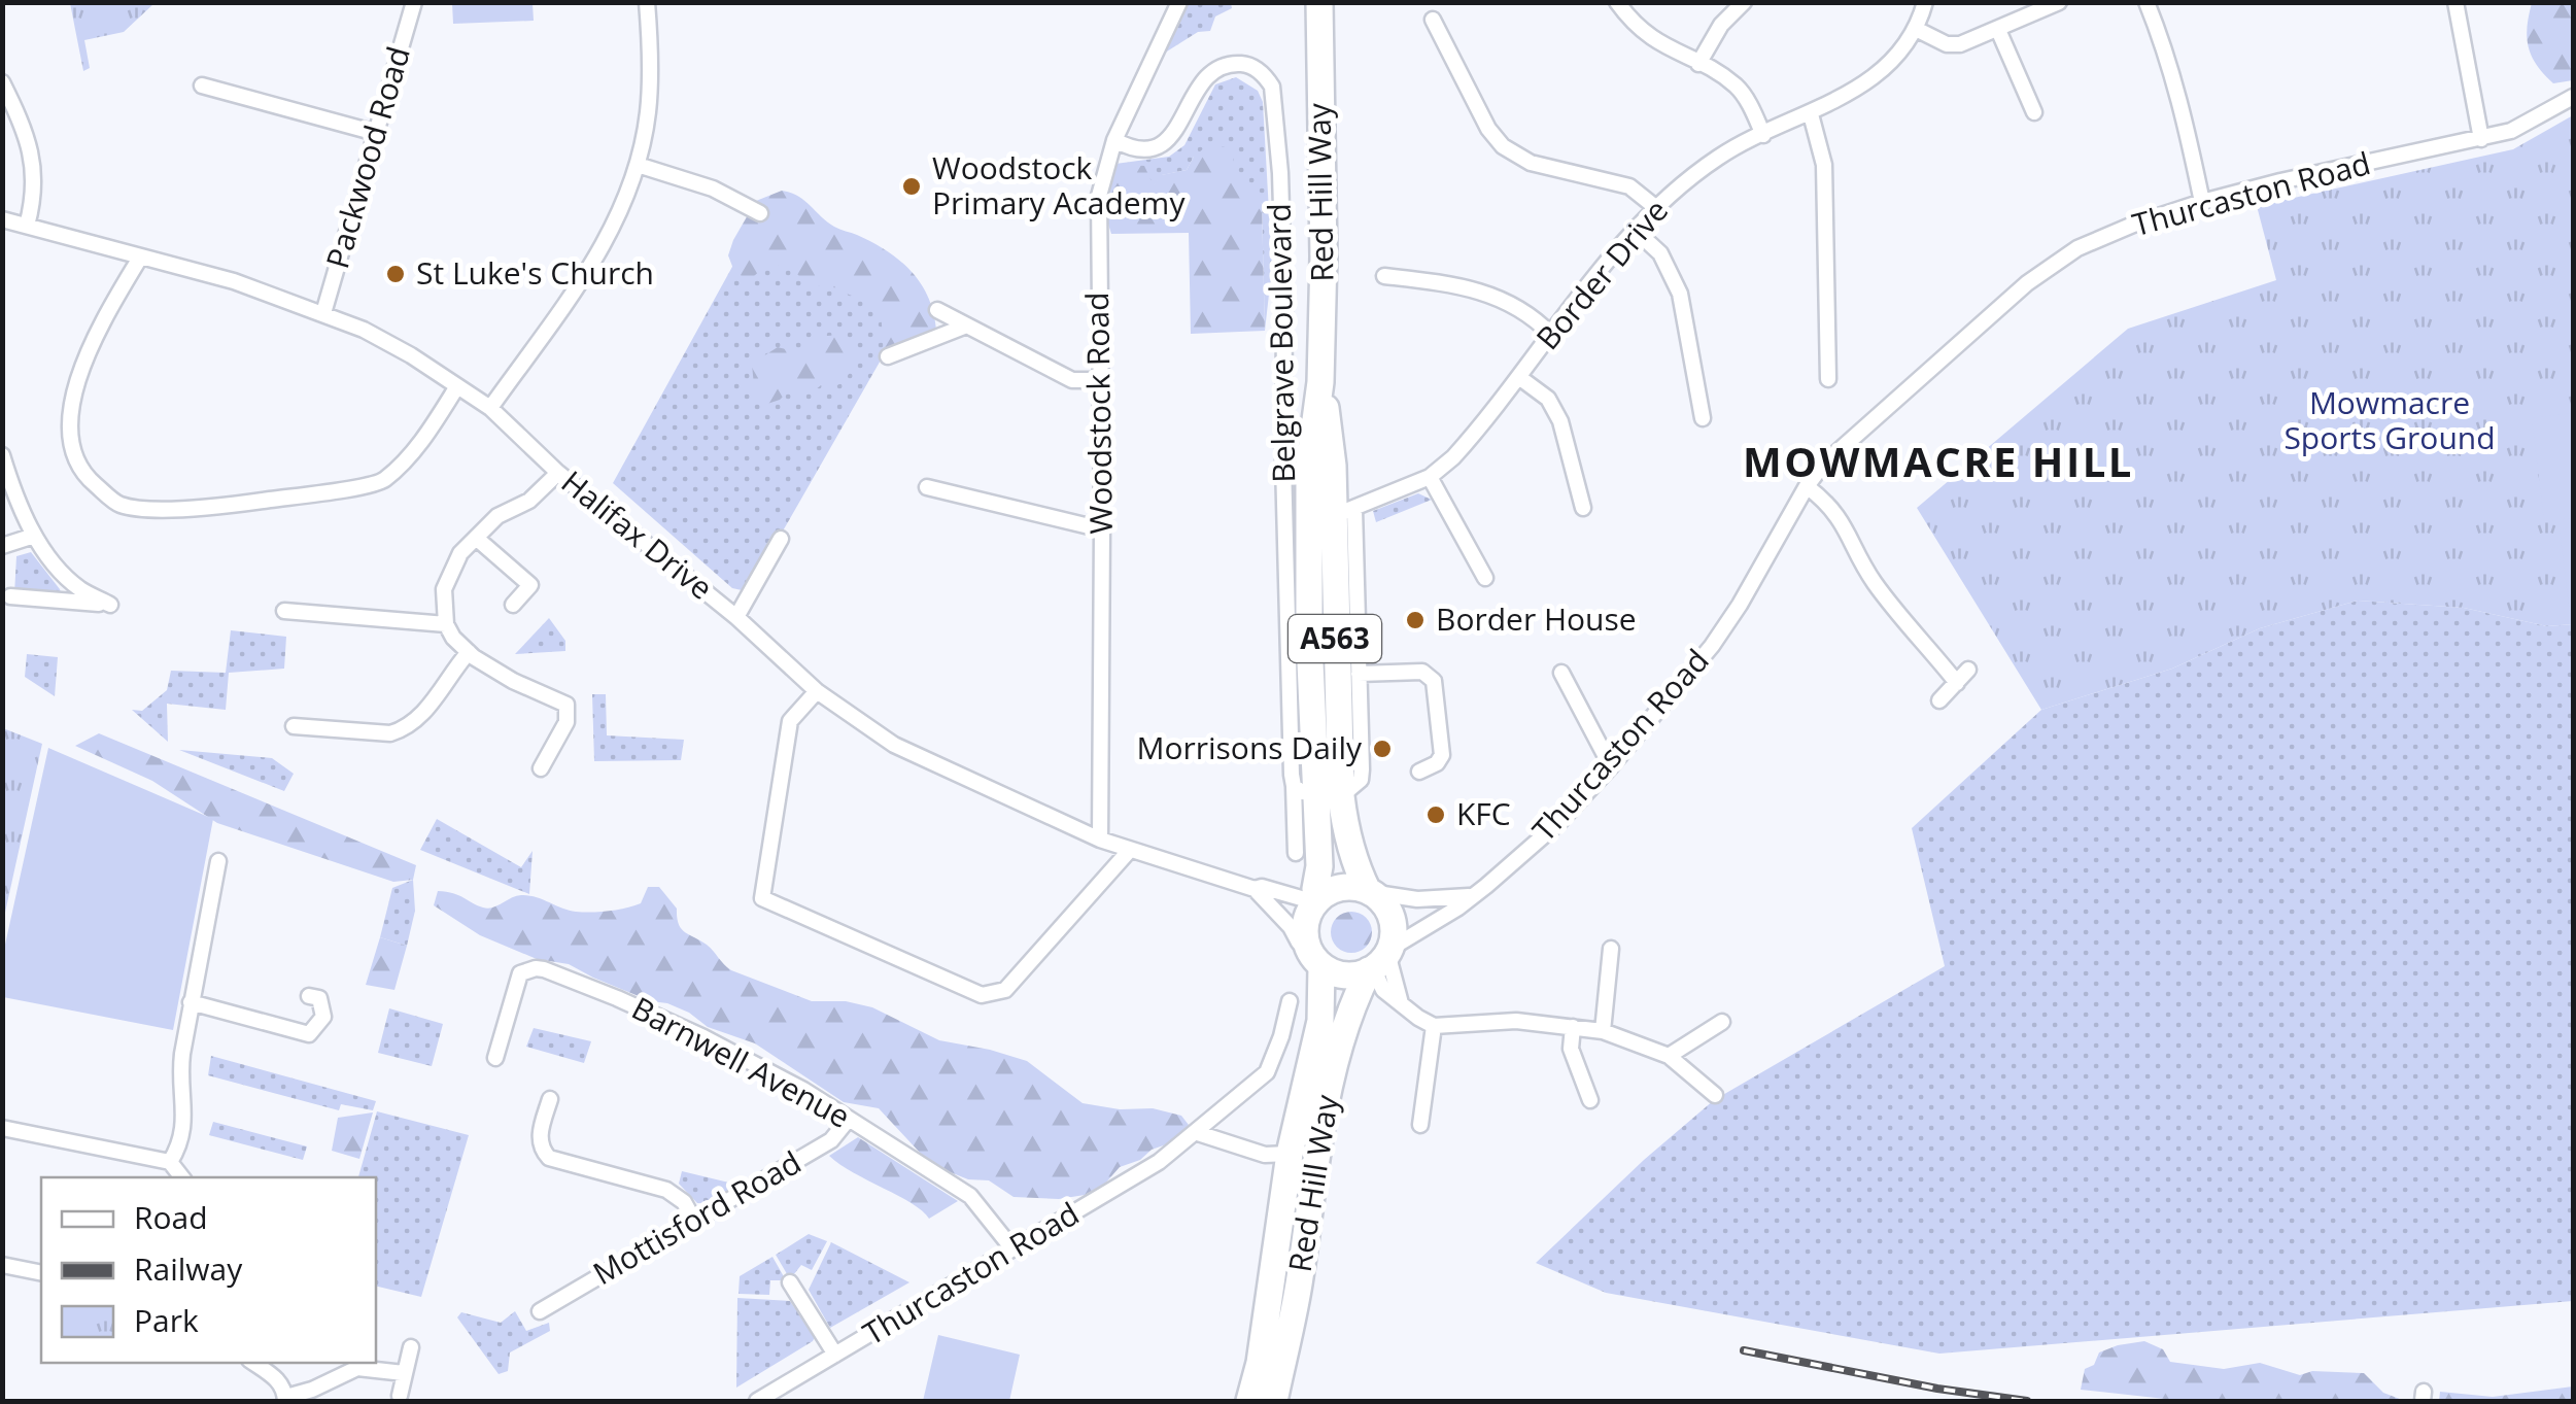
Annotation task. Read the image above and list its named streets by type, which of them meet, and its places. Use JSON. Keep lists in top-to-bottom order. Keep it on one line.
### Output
{"streets":{"highway":["Red Hill Way","A563"],"street":["Packwood Road","Thurcaston Road","Border Drive","Belgrave Boulevard","Woodstock Road","Halifax Drive","Barnwell Avenue","Mottisford Road"]},"crossings":[["Packwood Road","Halifax Drive"],["Red Hill Way","Border Drive"],["Red Hill Way","Belgrave Boulevard"],["Red Hill Way","Halifax Drive"],["Thurcaston Road","Barnwell Avenue"],["Belgrave Boulevard","Woodstock Road"],["Woodstock Road","Halifax Drive"],["Barnwell Avenue","Mottisford Road"]],"districts":["MOWMACRE HILL"],"parks":["Mowmacre Sports Ground"],"places":["Woodstock Primary Academy","St Luke's Church","Border House","Morrisons Daily","KFC"],"legend":["Road","Railway","Park"]}
